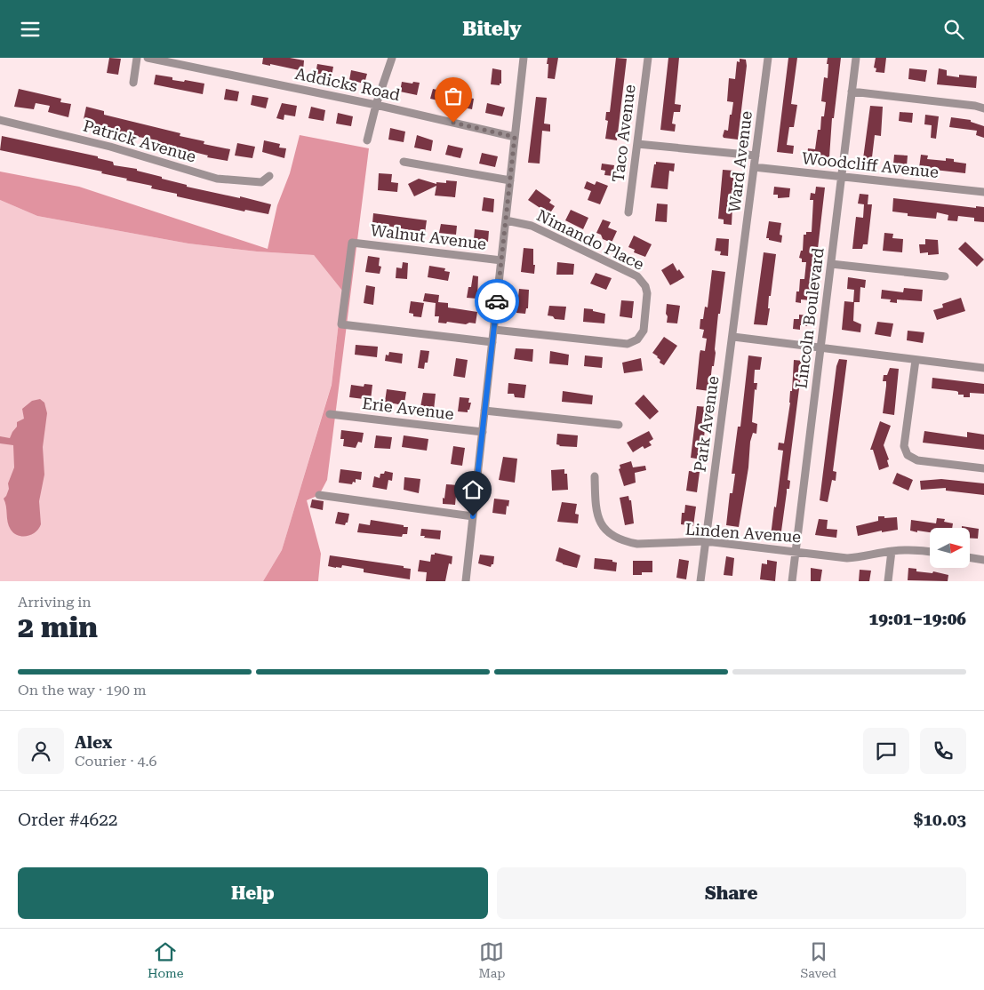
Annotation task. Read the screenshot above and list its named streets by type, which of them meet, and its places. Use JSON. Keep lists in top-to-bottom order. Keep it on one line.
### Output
{"streets":{"street":["Addicks Road","Taco Avenue","Patrick Avenue","Ward Avenue","Woodcliff Avenue","Walnut Avenue","Nimando Place","Lincoln Boulevard","Erie Avenue","Park Avenue","Linden Avenue"]},"crossings":[["Ward Avenue","Woodcliff Avenue"],["Ward Avenue","Park Avenue"],["Woodcliff Avenue","Lincoln Boulevard"],["Lincoln Boulevard","Linden Avenue"],["Park Avenue","Linden Avenue"]],"north":"right","page":{"header":"Bitely","heading":["2 min","Arriving in","19:01–19:06"],"panel":["Alex","Courier · 4.6","Order #4622","$10.03"],"bar":"On the way · 190 m","buttons":["Help","Share"],"tabs":["Home","Map","Saved"]}}
